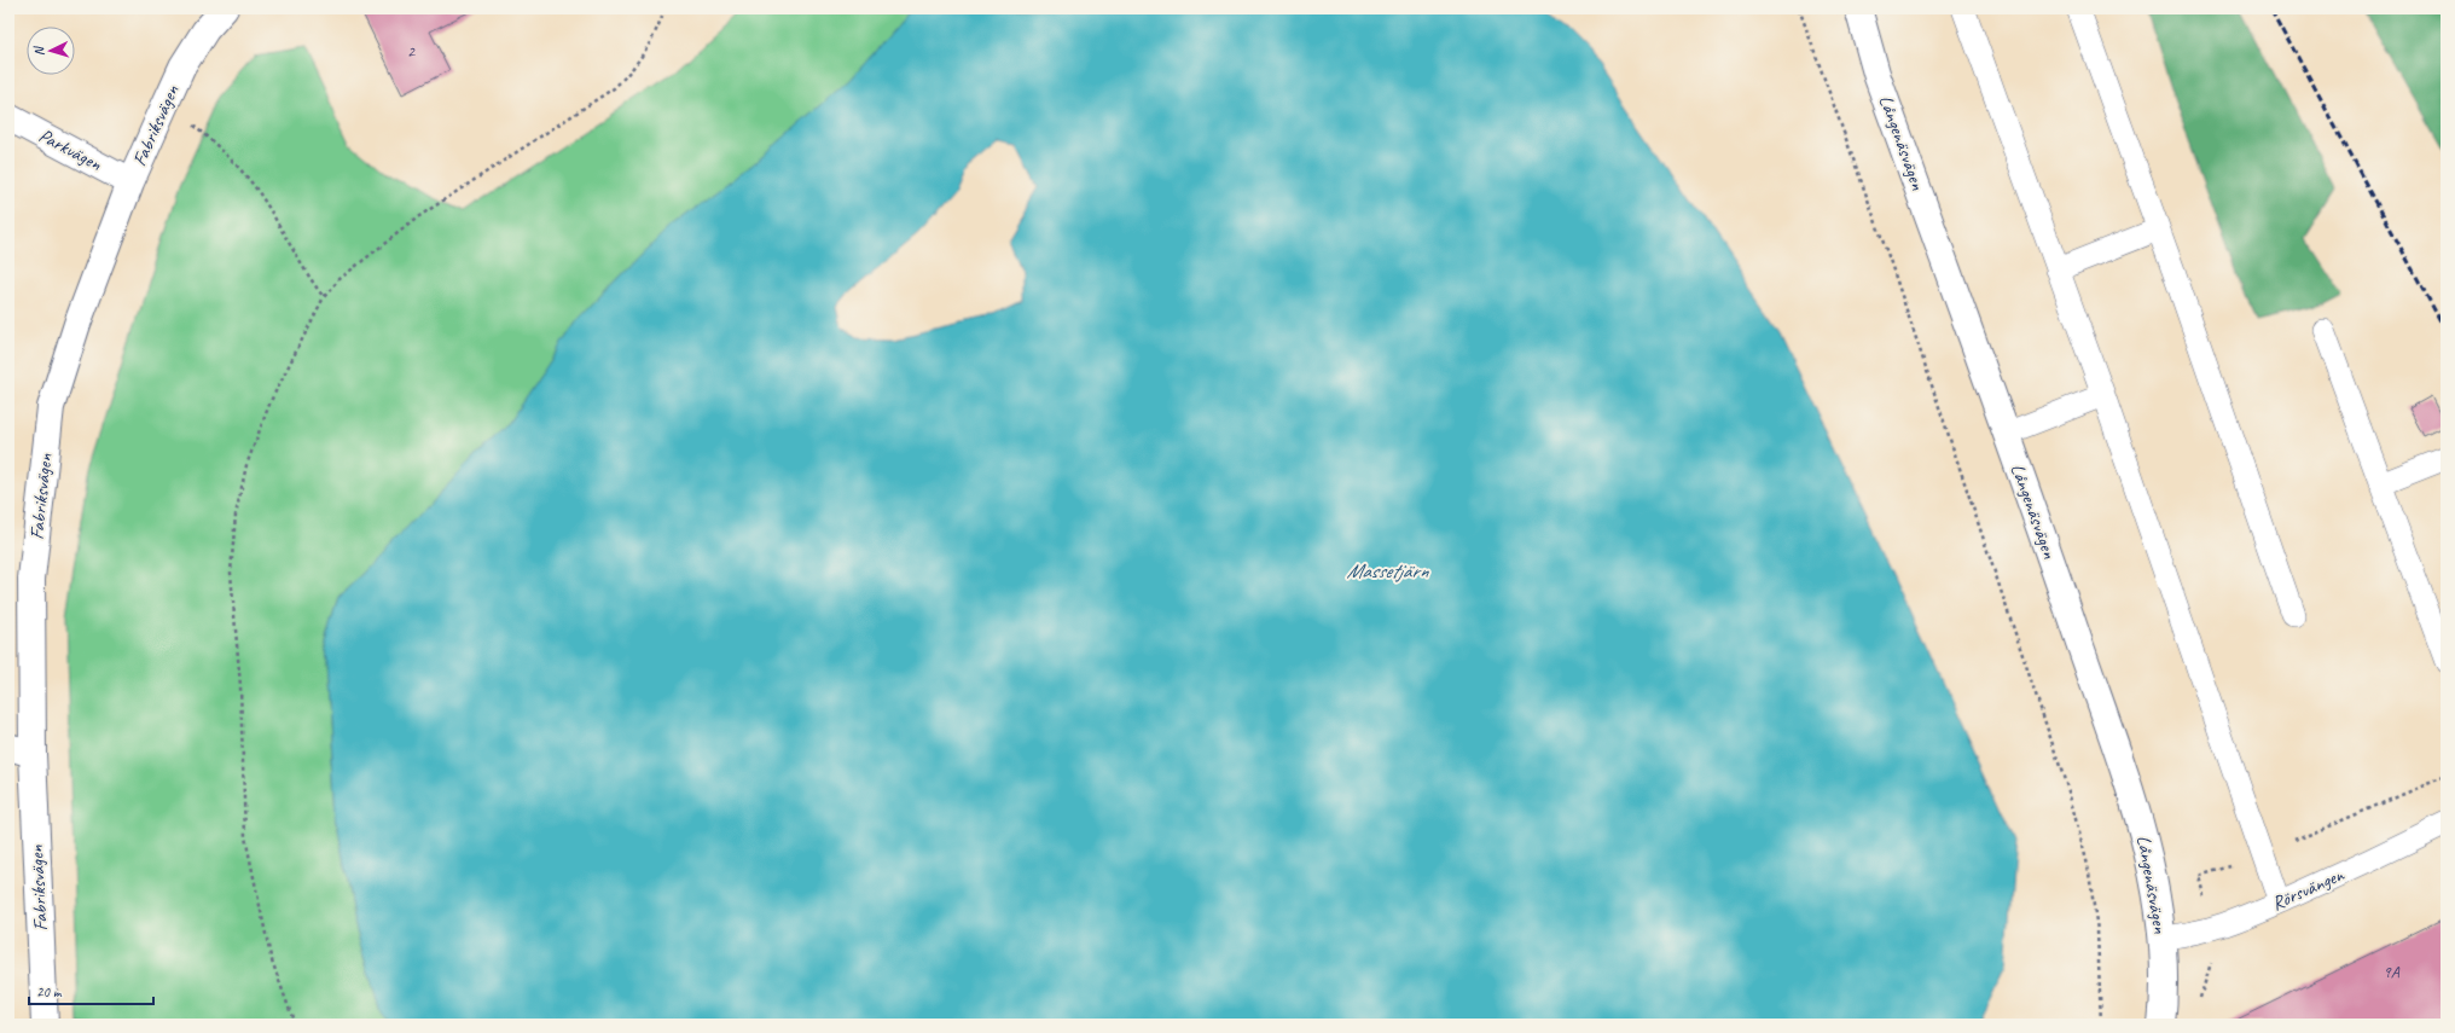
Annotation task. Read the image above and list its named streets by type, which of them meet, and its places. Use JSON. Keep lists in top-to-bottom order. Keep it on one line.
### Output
{"streets":{"street":["Fabriksvägen","Långenäsvägen","Parkvägen"],"lane":["Rörsvängen"]},"crossings":[["Fabriksvägen","Parkvägen"],["Långenäsvägen","Rörsvängen"]],"water":["Massetjärn"],"house_numbers":["2","9A"],"scale_bar":"20 m","north":"left"}
